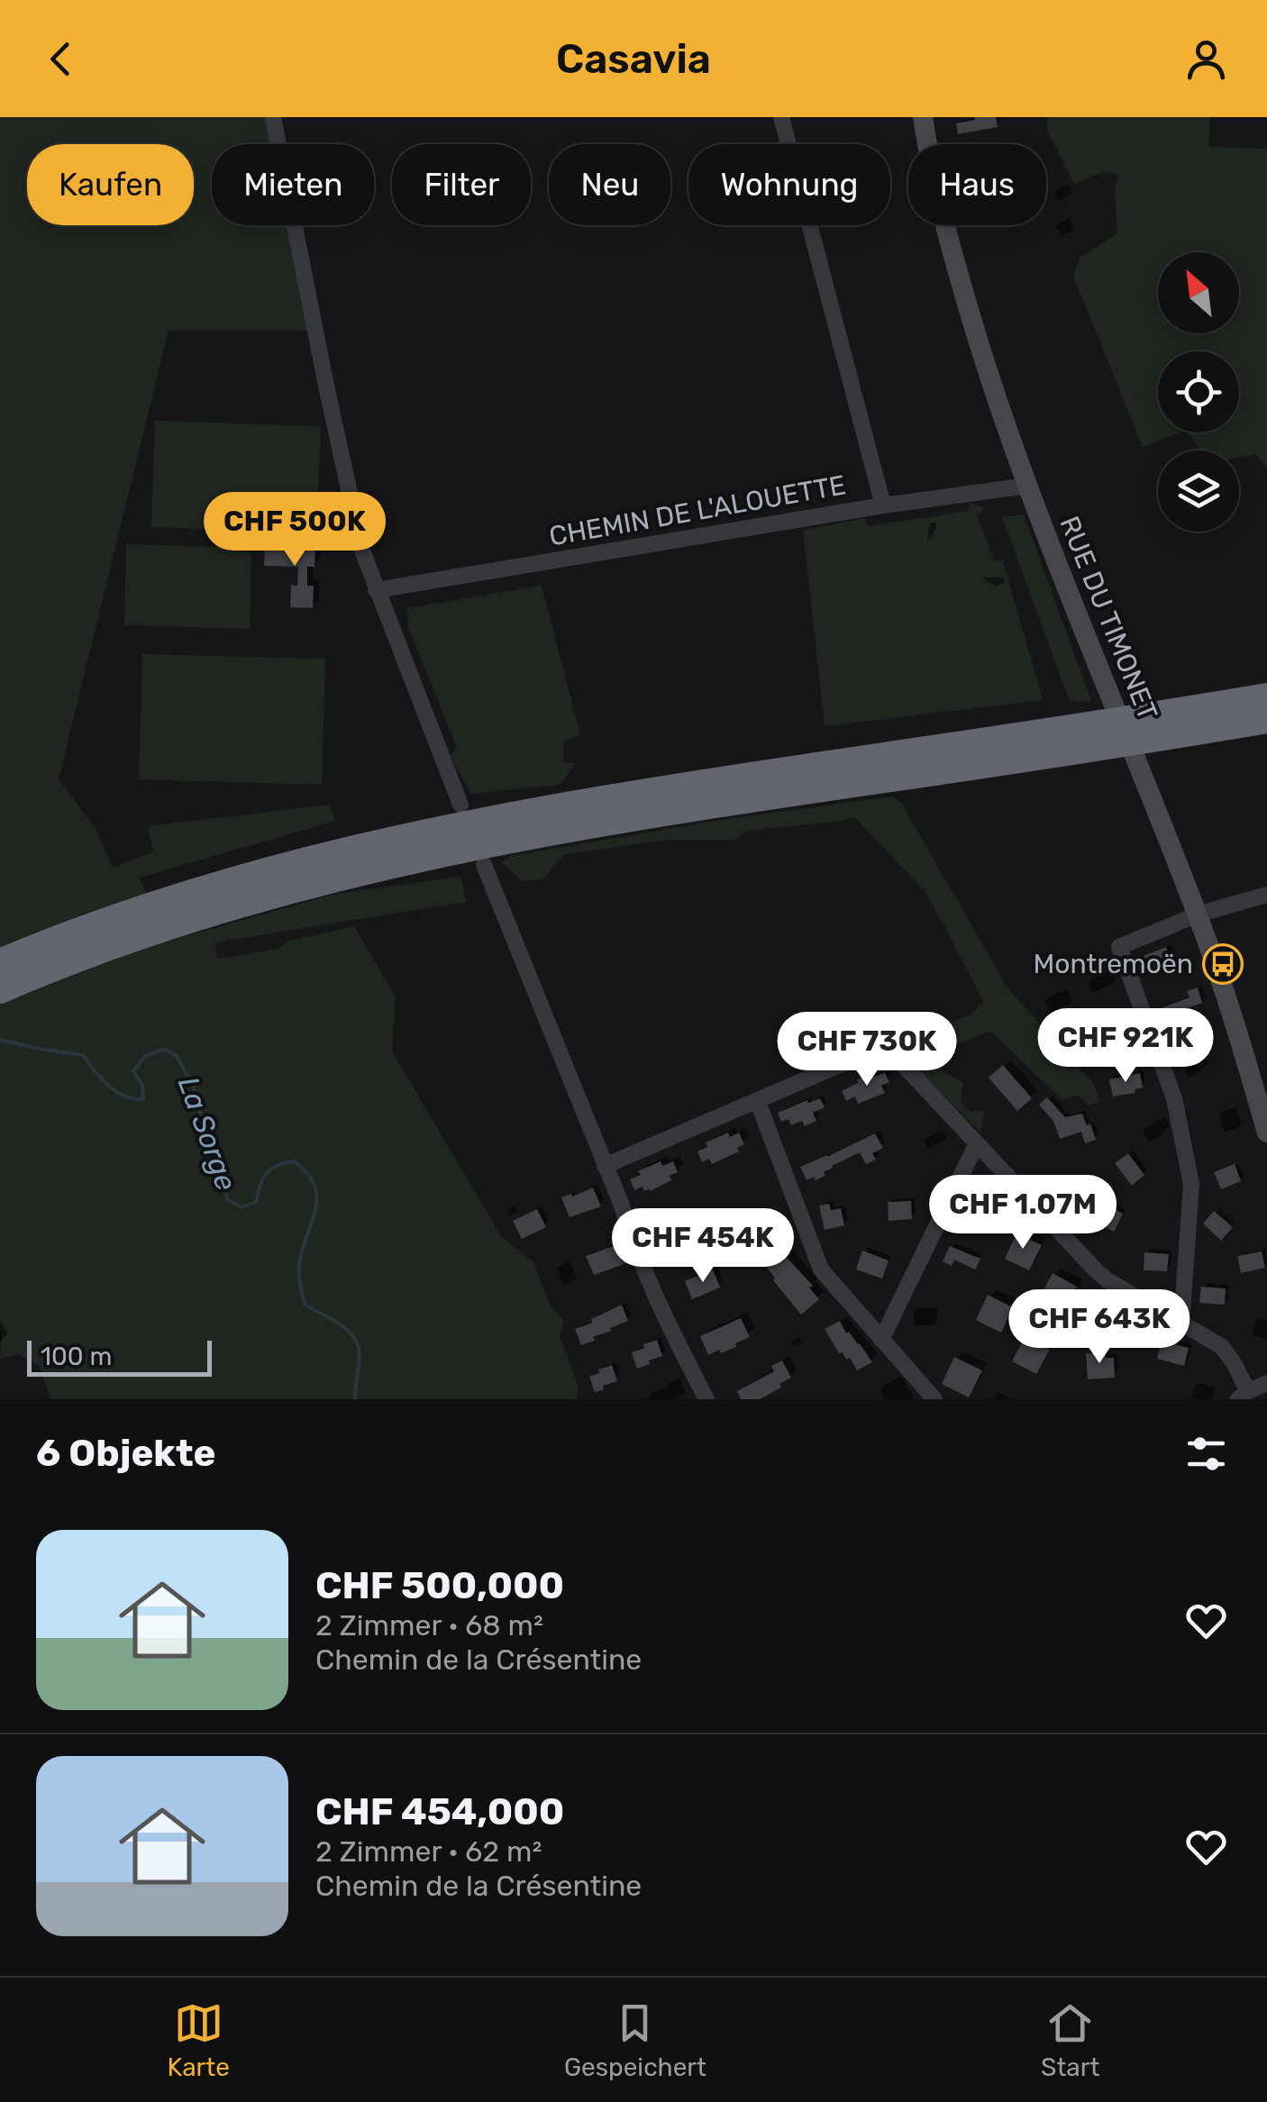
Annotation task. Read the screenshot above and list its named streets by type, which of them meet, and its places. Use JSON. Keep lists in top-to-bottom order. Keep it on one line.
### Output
{"streets":{"main road":["RUE DU TIMONET"],"street":["CHEMIN DE L'ALOUETTE"]},"crossings":[["CHEMIN DE L'ALOUETTE","RUE DU TIMONET"]],"water":["La Sorge"],"places":{"bus stop":["Montremoën"]},"scale_bar":"100 m","north":"top left","page":{"header":"Casavia","chip":["Kaufen","Mieten","Filter","Neu","Wohnung","Haus"],"price":["CHF 500K","CHF 921K","CHF 730K","CHF 1.07M","CHF 454K","CHF 643K"],"scale":"100 m","heading":"6 Objekte","list":[{"name":"CHF 500,000","note":"2 Zimmer · 68 m² · Chemin de la Crésentine"},{"name":"CHF 454,000","note":"2 Zimmer · 62 m² · Chemin de la Crésentine"}],"tabs":["Karte","Gespeichert","Start"]}}
